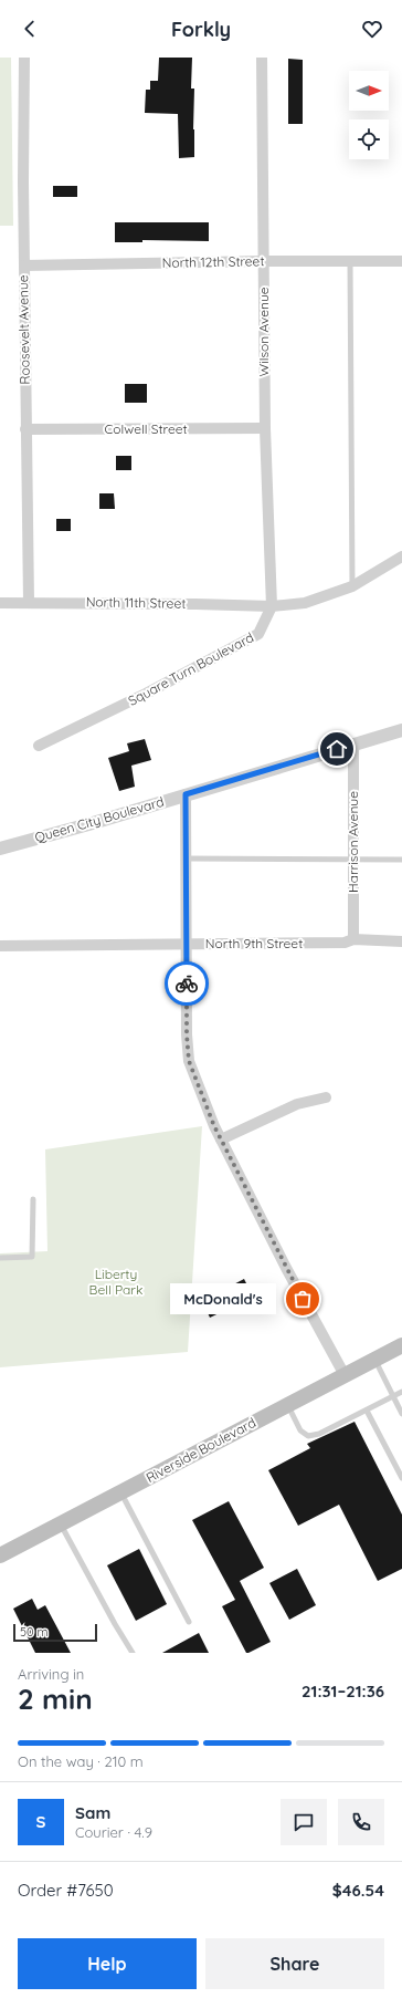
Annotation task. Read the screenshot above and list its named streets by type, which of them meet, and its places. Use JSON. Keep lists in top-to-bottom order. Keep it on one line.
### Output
{"streets":{"main road":["Riverside Boulevard"],"street":["North 12th Street","Roosevelt Avenue","Wilson Avenue","Colwell Street","North 11th Street","Square Turn Boulevard","Queen City Boulevard","Harrison Avenue","North 9th Street"]},"crossings":[["North 12th Street","Roosevelt Avenue"],["North 12th Street","Wilson Avenue"],["Roosevelt Avenue","Colwell Street"],["Roosevelt Avenue","North 11th Street"],["Wilson Avenue","Colwell Street"],["Wilson Avenue","North 11th Street"],["Wilson Avenue","Square Turn Boulevard"],["North 11th Street","Square Turn Boulevard"],["Queen City Boulevard","Harrison Avenue"],["Harrison Avenue","North 9th Street"]],"parks":["Liberty Bell Park"],"places":["McDonald's"],"scale_bar":"50 m","north":"right","page":{"header":"Forkly","bubble":"McDonald's","scale":"50 m","heading":["2 min","Arriving in","21:31–21:36"],"panel":["Sam","Courier · 4.9","Order #7650","$46.54"],"bar":"On the way · 210 m","round":"S","buttons":["Help","Share"]}}
